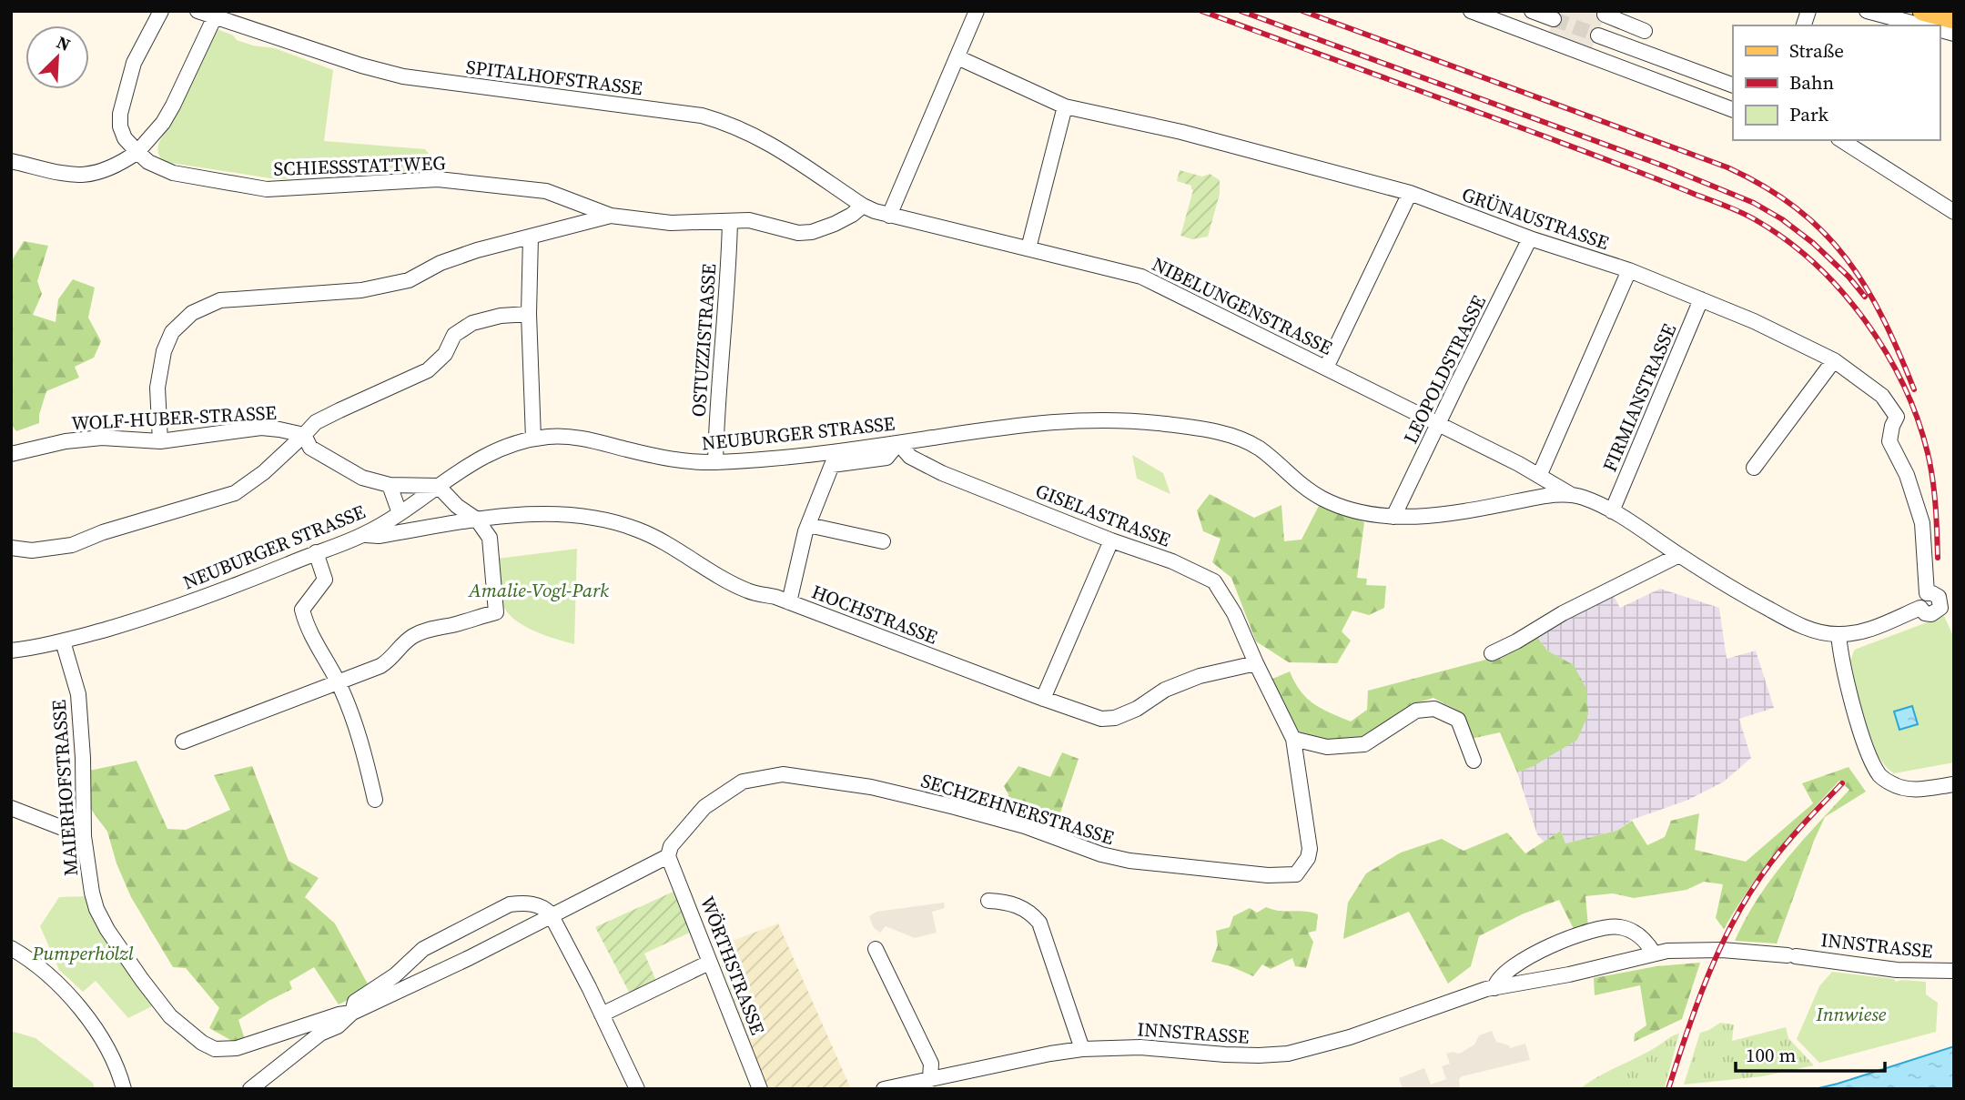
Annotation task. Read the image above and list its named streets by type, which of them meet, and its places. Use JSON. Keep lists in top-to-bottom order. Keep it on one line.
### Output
{"streets":{"street":["SPITALHOFSTRASSE","SCHIESSSTATTWEG","GRÜNAUSTRASSE","NIBELUNGENSTRASSE","OSTUZZISTRASSE","LEOPOLDSTRASSE","FIRMIANSTRASSE","WOLF-HUBER-STRASSE","NEUBURGER STRASSE","GISELASTRASSE","HOCHSTRASSE","MAIERHOFSTRASSE","SECHZEHNERSTRASSE","INNSTRASSE","WÖRTHSTRASSE"]},"crossings":[["SPITALHOFSTRASSE","SCHIESSSTATTWEG"],["SPITALHOFSTRASSE","NIBELUNGENSTRASSE"],["SCHIESSSTATTWEG","OSTUZZISTRASSE"],["GRÜNAUSTRASSE","LEOPOLDSTRASSE"],["GRÜNAUSTRASSE","FIRMIANSTRASSE"],["NIBELUNGENSTRASSE","LEOPOLDSTRASSE"],["NIBELUNGENSTRASSE","NEUBURGER STRASSE"],["OSTUZZISTRASSE","NEUBURGER STRASSE"],["LEOPOLDSTRASSE","NEUBURGER STRASSE"],["NEUBURGER STRASSE","GISELASTRASSE"],["NEUBURGER STRASSE","HOCHSTRASSE"],["NEUBURGER STRASSE","MAIERHOFSTRASSE"],["GISELASTRASSE","HOCHSTRASSE"],["GISELASTRASSE","SECHZEHNERSTRASSE"],["HOCHSTRASSE","SECHZEHNERSTRASSE"],["SECHZEHNERSTRASSE","WÖRTHSTRASSE"]],"parks":["Amalie-Vogl-Park","Pumperhölzl","Innwiese"],"legend":["Straße","Bahn","Park"],"scale_bar":"100 m","north":"top right"}
